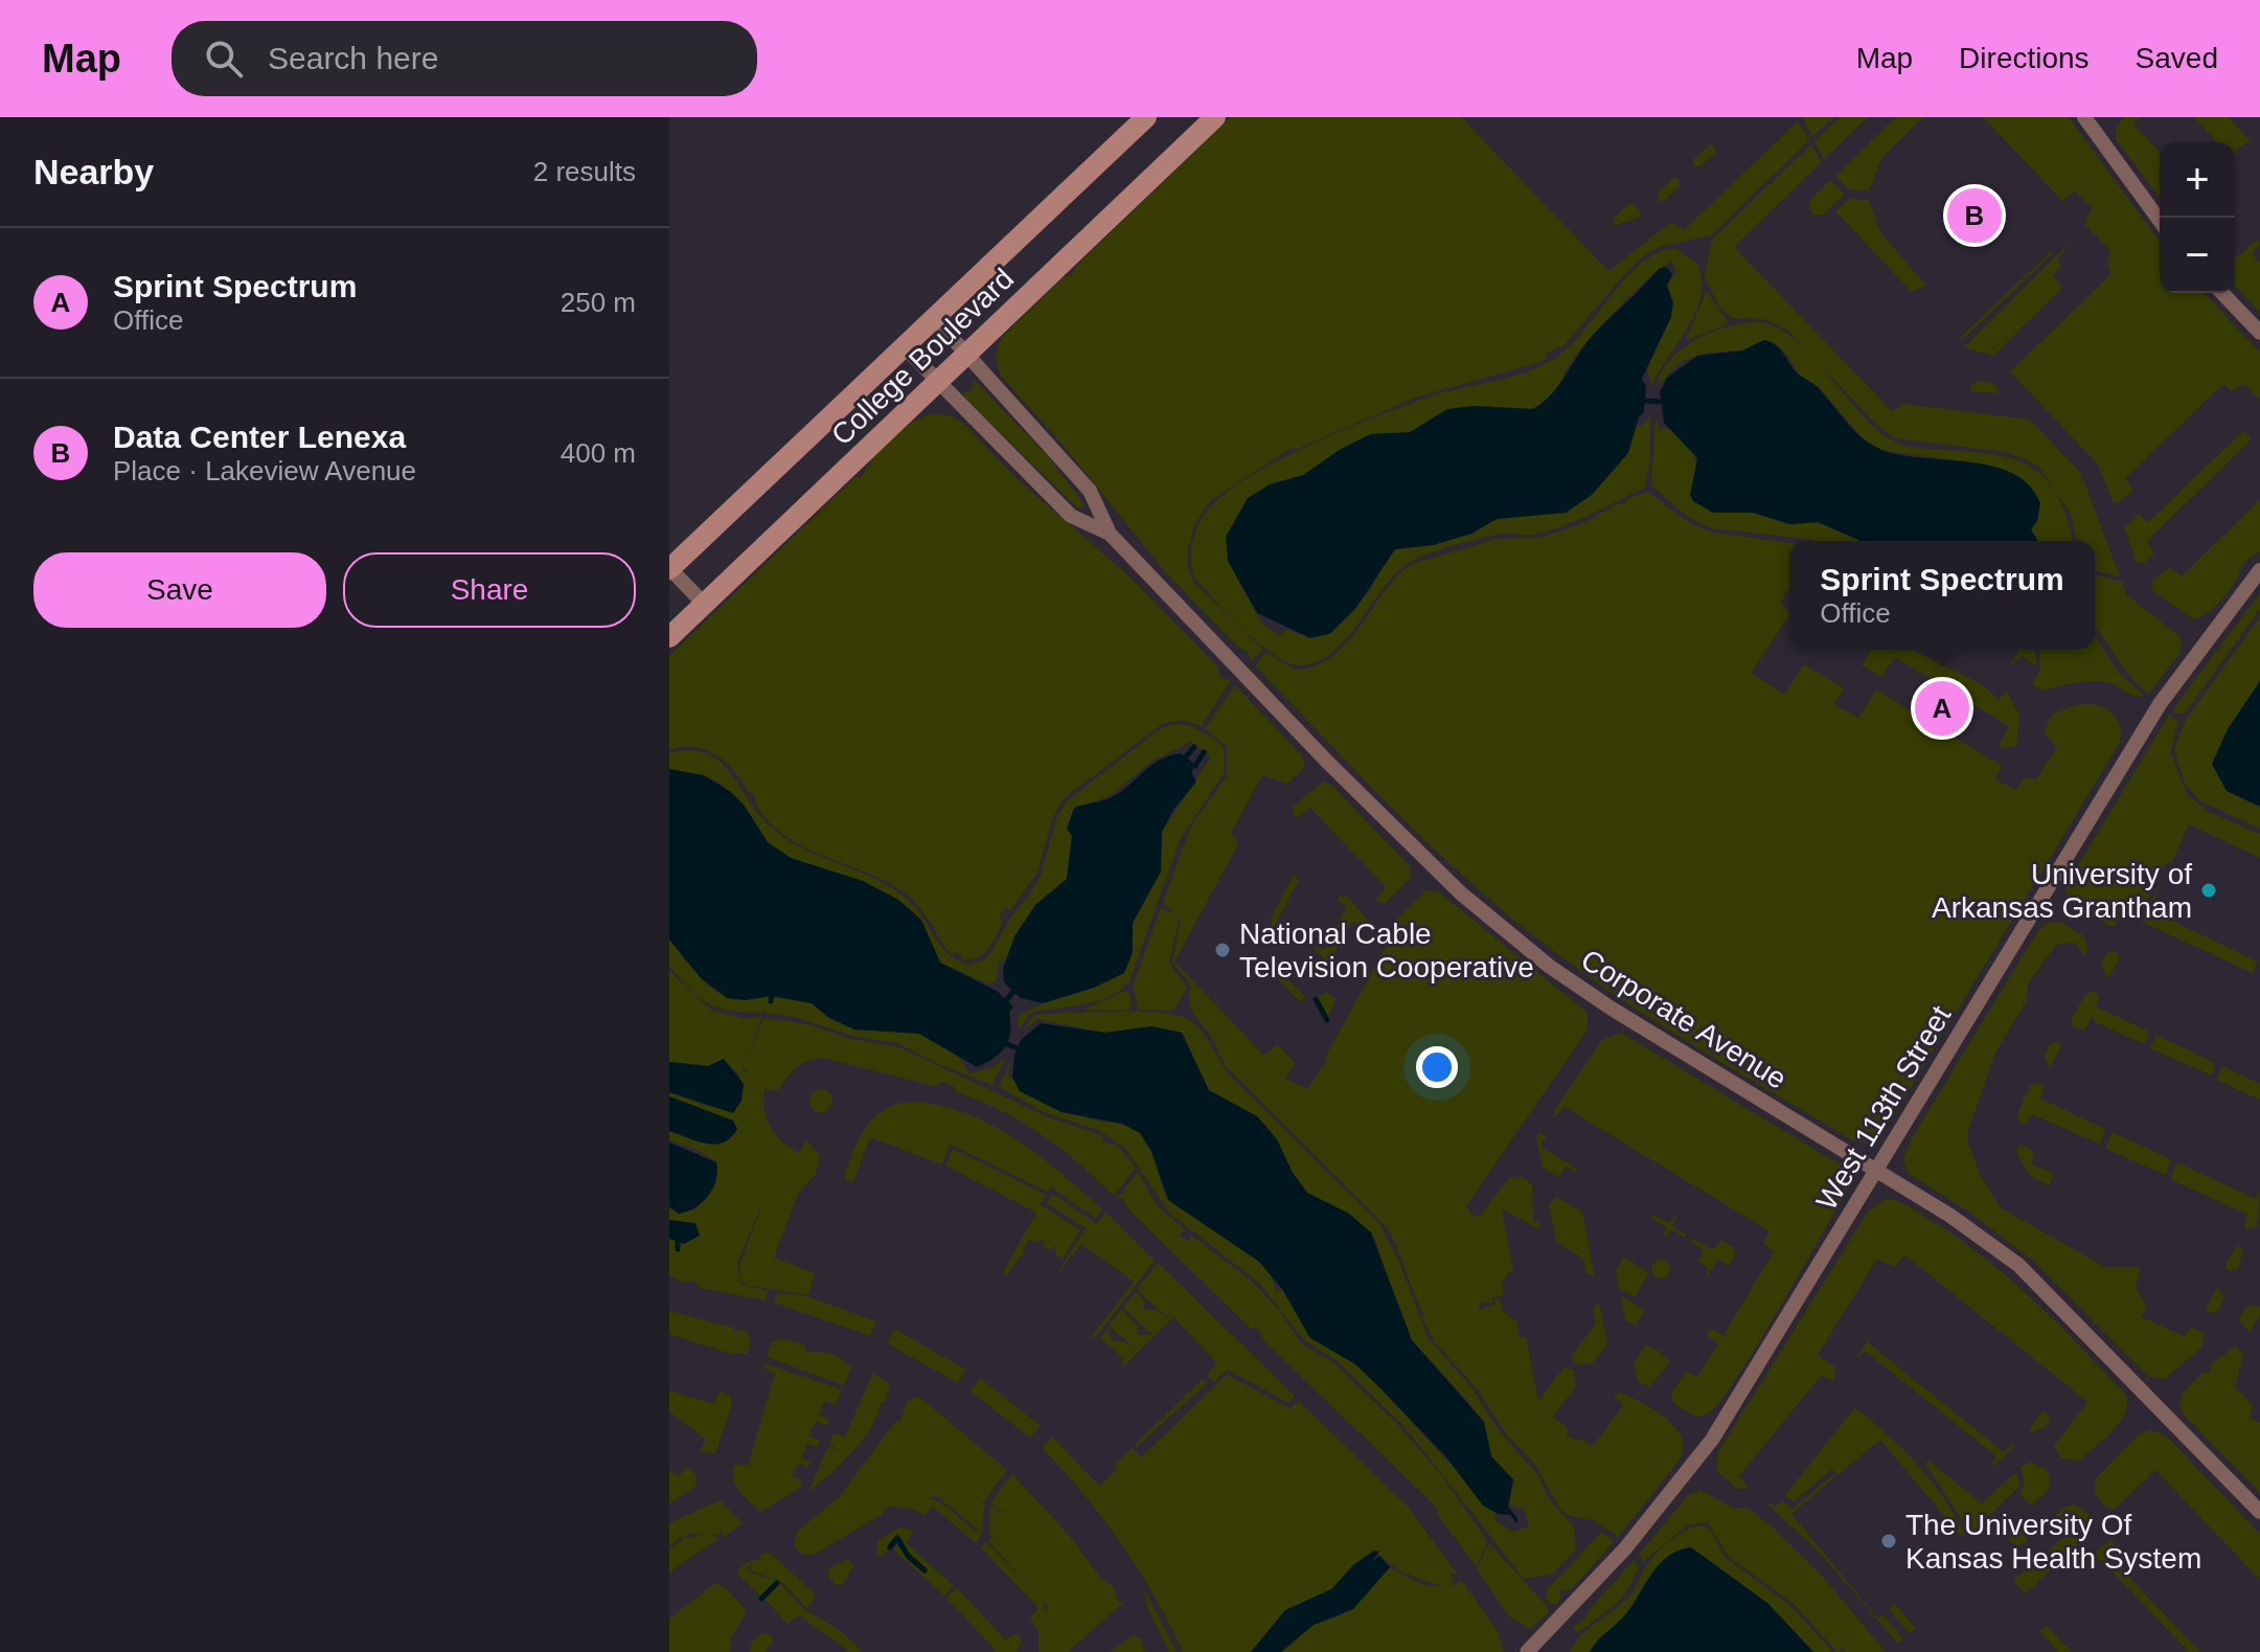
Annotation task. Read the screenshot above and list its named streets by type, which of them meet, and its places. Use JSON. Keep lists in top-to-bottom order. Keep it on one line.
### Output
{"streets":{"main road":["College Boulevard"],"street":["Corporate Avenue","West 113th Street"]},"crossings":[["College Boulevard","Corporate Avenue"],["Corporate Avenue","West 113th Street"]],"places":["University of Arkansas Grantham","National Cable Television Cooperative","The University Of Kansas Health System"],"page":{"header":"Map","search":"Search here","nav":["Map","Directions","Saved"],"heading":["Nearby","2 results"],"map_buttons":["+","−"],"pins":["B","A"],"list":[{"mark":"A","name":"Sprint Spectrum","note":"Office","value":"250 m"},{"mark":"B","name":"Data Center Lenexa","note":"Place · Lakeview Avenue","value":"400 m"}],"buttons":["Save","Share"],"popup":["Sprint Spectrum","Office"]}}
